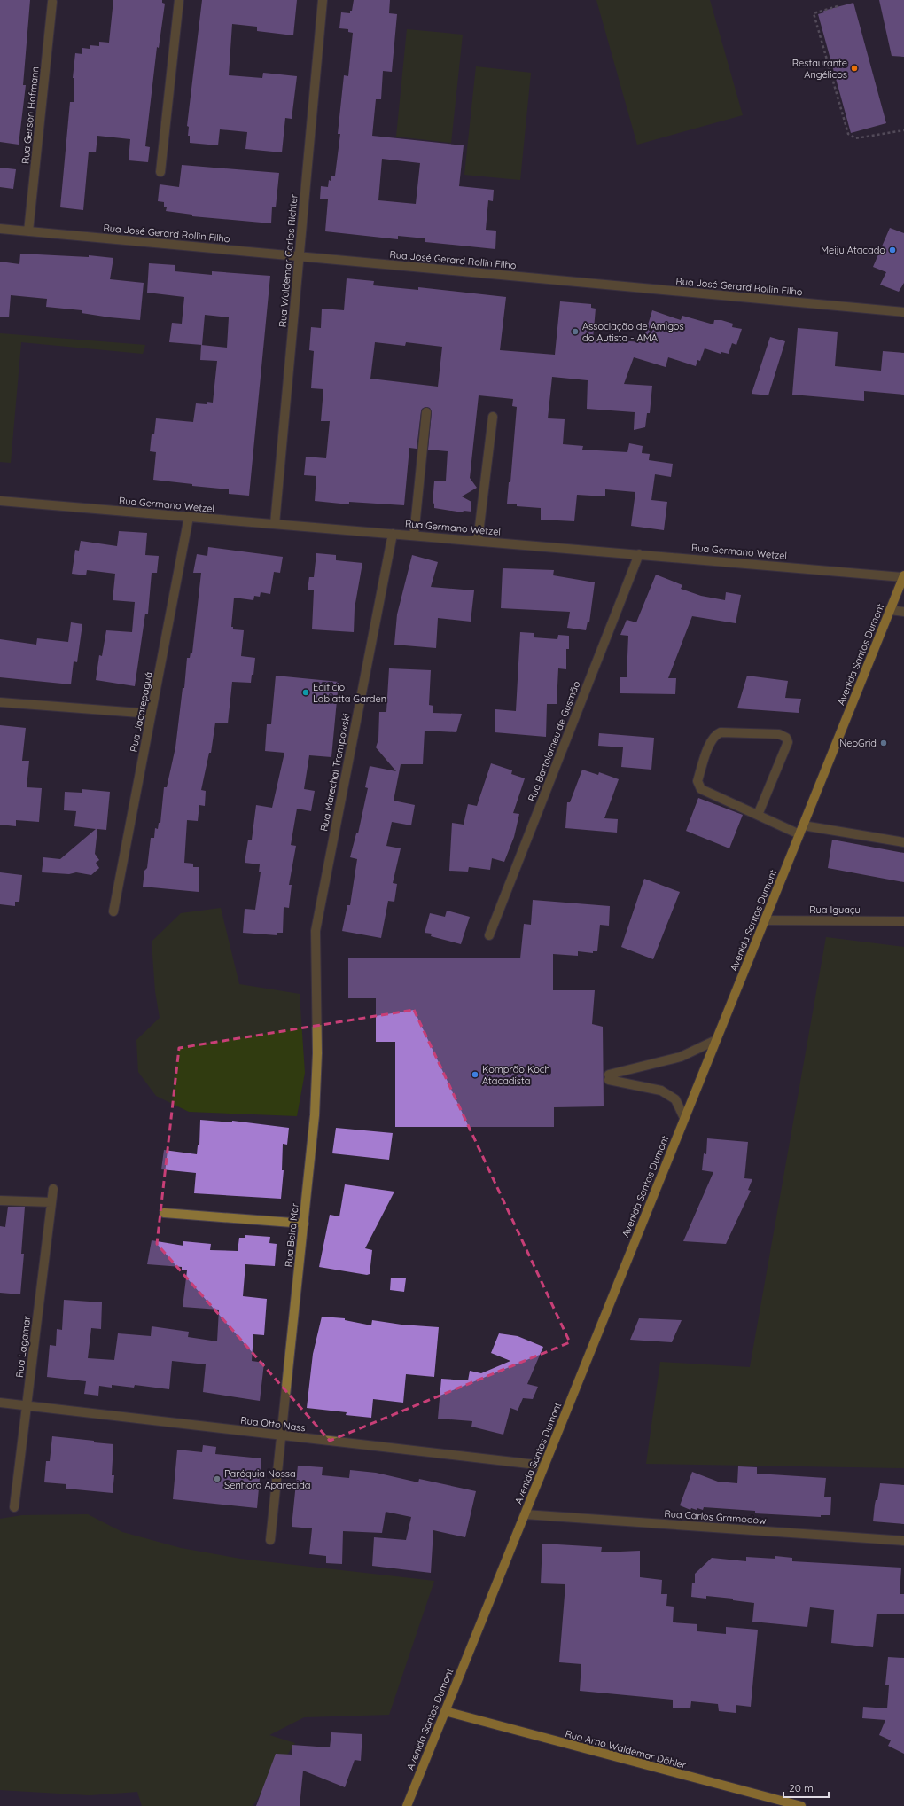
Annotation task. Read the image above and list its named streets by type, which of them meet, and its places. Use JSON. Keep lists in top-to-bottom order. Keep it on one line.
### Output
{"streets":{"main road":["Avenida Santos Dumont","Rua Arno Waldemar Döhler"],"street":["Rua Gerson Hofmann","Rua José Gerard Rollin Filho","Rua Waldemar Carlos Richter","Rua Germano Wetzel","Rua Jacarepaguá","Rua Bartolomeu de Gusmão","Rua Marechal Trompowski","Rua Iguaçu","Rua Beira Mar","Rua Lagamar","Rua Otto Nass","Rua Carlos Gramodow"]},"crossings":[["Rua Gerson Hofmann","Rua José Gerard Rollin Filho"],["Rua José Gerard Rollin Filho","Rua Waldemar Carlos Richter"],["Rua Waldemar Carlos Richter","Rua Germano Wetzel"],["Rua Germano Wetzel","Avenida Santos Dumont"],["Rua Germano Wetzel","Rua Jacarepaguá"],["Rua Germano Wetzel","Rua Bartolomeu de Gusmão"],["Rua Germano Wetzel","Rua Marechal Trompowski"],["Avenida Santos Dumont","Rua Iguaçu"],["Avenida Santos Dumont","Rua Otto Nass"],["Avenida Santos Dumont","Rua Carlos Gramodow"],["Avenida Santos Dumont","Rua Arno Waldemar Döhler"],["Rua Marechal Trompowski","Rua Beira Mar"],["Rua Beira Mar","Rua Otto Nass"],["Rua Lagamar","Rua Otto Nass"]],"places":["Restaurante Angélicos","Meiju Atacado","Associação de Amigos do Autista - AMA","Edifício Labiatta Garden","NeoGrid","Komprão Koch Atacadista","Paróquia Nossa Senhora Aparecida"],"scale_bar":"20 m"}
